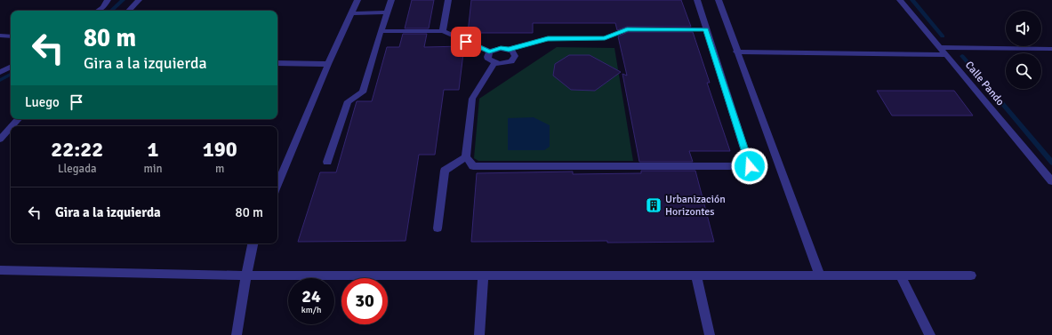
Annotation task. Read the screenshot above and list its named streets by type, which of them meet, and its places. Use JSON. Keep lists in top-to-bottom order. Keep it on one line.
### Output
{"streets":{"street":["Calle Pando"]},"places":{"building":["Urbanización Horizontes"]},"page":{"turn":["80 m","Gira a la izquierda"],"then":"Luego","eta":["22:22","Llegada","1","min","190","m"],"list":[{"name":"Gira a la izquierda","value":"80 m"}],"speed":"24 km/h","limit":"30"}}
